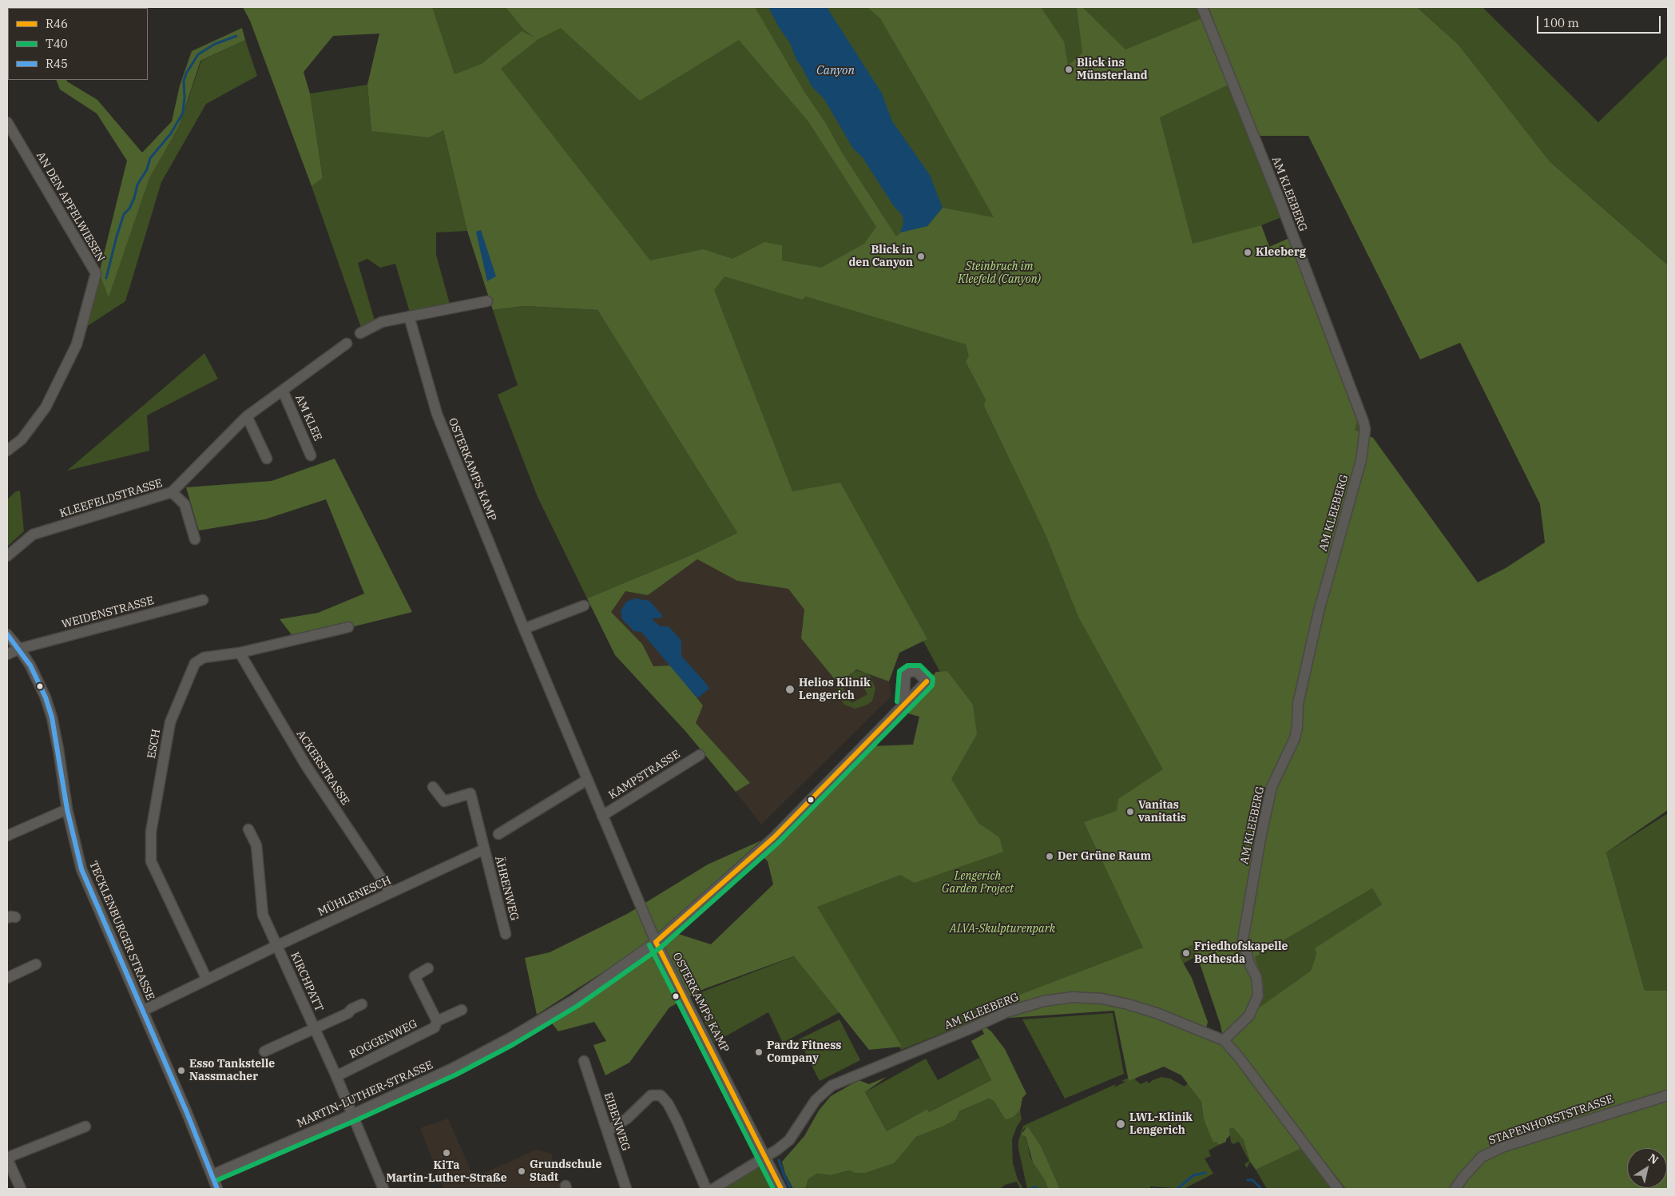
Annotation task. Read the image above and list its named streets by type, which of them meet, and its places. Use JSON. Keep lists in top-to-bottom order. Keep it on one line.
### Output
{"streets":{"street":["AM KLEEBERG","AN DEN APFELWIESEN","AM KLEE","OSTERKAMPS KAMP","KLEEFELDSTRASSE","WEIDENSTRASSE","ESCH","ACKERSTRASSE","KAMPSTRASSE","ÄHRENWEG","MÜHLENESCH","TECKLENBURGER STRASSE","KIRCHPATT","ROGGENWEG","MARTIN-LUTHER-STRASSE","STAPENHORSTSTRASSE","EIBENWEG"]},"crossings":[["AM KLEEBERG","OSTERKAMPS KAMP"],["AM KLEE","KLEEFELDSTRASSE"],["OSTERKAMPS KAMP","KAMPSTRASSE"],["OSTERKAMPS KAMP","MARTIN-LUTHER-STRASSE"],["WEIDENSTRASSE","TECKLENBURGER STRASSE"],["ESCH","ACKERSTRASSE"],["ESCH","MÜHLENESCH"],["ACKERSTRASSE","MÜHLENESCH"],["ÄHRENWEG","MÜHLENESCH"],["MÜHLENESCH","TECKLENBURGER STRASSE"],["MÜHLENESCH","KIRCHPATT"],["TECKLENBURGER STRASSE","MARTIN-LUTHER-STRASSE"],["KIRCHPATT","ROGGENWEG"],["KIRCHPATT","MARTIN-LUTHER-STRASSE"]],"water":["Canyon"],"parks":["Steinbruch im Kleefeld (Canyon)","Lengerich Garden Project","ALVA-Skulpturenpark"],"places":["Blick ins Münsterland","Kleeberg","Blick in den Canyon","Helios Klinik Lengerich","Vanitas vanitatis","Der Grüne Raum","Friedhofskapelle Bethesda","Pardz Fitness Company","Esso Tankstelle Nassmacher","LWL-Klinik Lengerich","KiTa Martin-Luther-Straße","Grundschule Stadt"],"lines":["transit line R45","transit line T40","transit line R46"],"legend":["R46","T40","R45"],"scale_bar":"100 m","north":"top right"}
